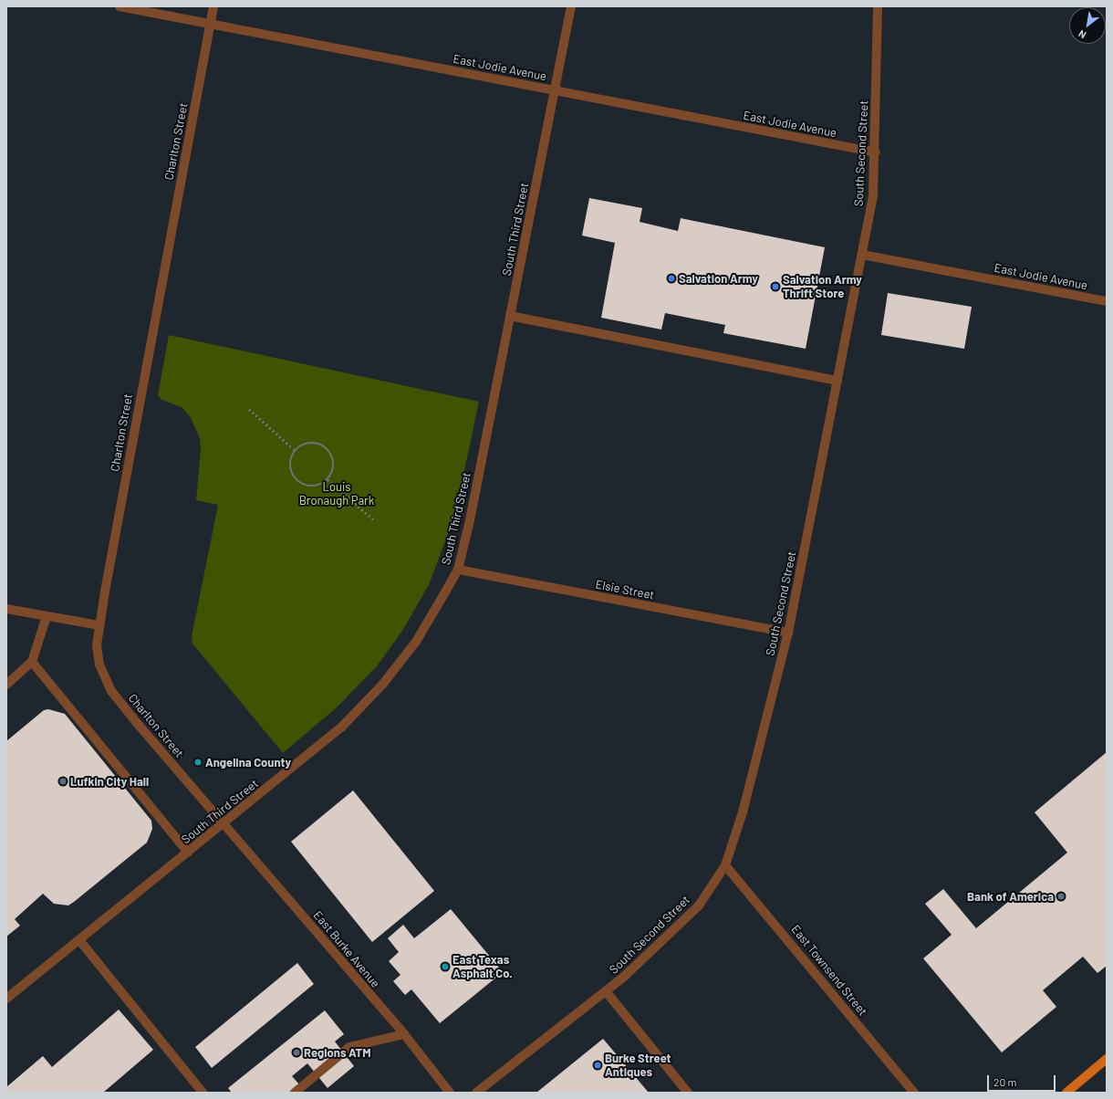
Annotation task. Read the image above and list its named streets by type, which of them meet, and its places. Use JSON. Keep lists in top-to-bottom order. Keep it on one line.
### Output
{"streets":{"street":["East Jodie Avenue","Charlton Street","South Second Street","South Third Street","Elsie Street","East Burke Avenue","East Townsend Street"]},"crossings":[["East Jodie Avenue","Charlton Street"],["East Jodie Avenue","South Second Street"],["East Jodie Avenue","South Third Street"],["Charlton Street","South Third Street"],["Charlton Street","East Burke Avenue"],["South Second Street","Elsie Street"],["South Second Street","East Townsend Street"],["South Third Street","Elsie Street"],["South Third Street","East Burke Avenue"]],"parks":["Louis Bronaugh Park"],"places":["Salvation Army","Salvation Army Thrift Store","Angelina County","Lufkin City Hall","Bank of America","East Texas Asphalt Co.","Regions ATM","Burke Street Antiques"],"scale_bar":"20 m","north":"bottom left"}
